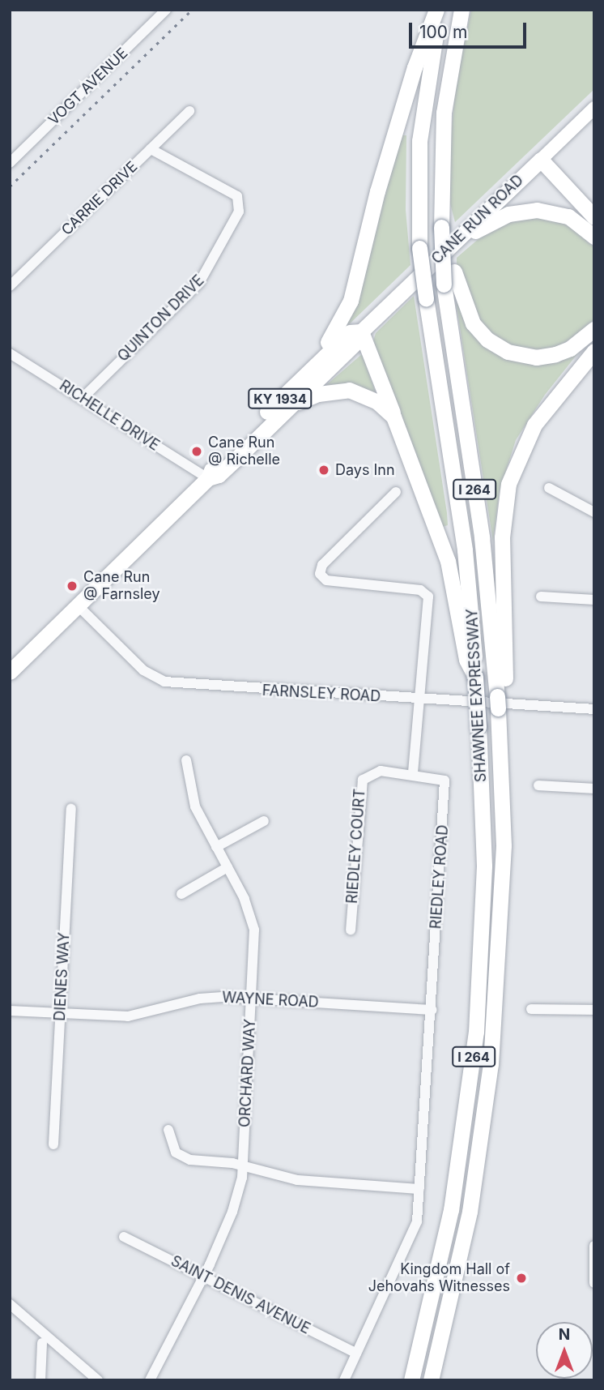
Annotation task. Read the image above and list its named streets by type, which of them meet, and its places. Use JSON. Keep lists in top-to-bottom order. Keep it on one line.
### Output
{"streets":{"highway":["CANE RUN ROAD","KY 1934","I 264","SHAWNEE EXPRESSWAY"],"street":["VOGT AVENUE","CARRIE DRIVE","QUINTON DRIVE","RICHELLE DRIVE","FARNSLEY ROAD","RIEDLEY COURT","RIEDLEY ROAD","DIENES WAY","WAYNE ROAD","ORCHARD WAY","SAINT DENIS AVENUE"]},"crossings":[["CARRIE DRIVE","QUINTON DRIVE"],["CANE RUN ROAD","RICHELLE DRIVE"],["CANE RUN ROAD","FARNSLEY ROAD"],["QUINTON DRIVE","RICHELLE DRIVE"],["RIEDLEY COURT","RIEDLEY ROAD"],["RIEDLEY ROAD","WAYNE ROAD"],["RIEDLEY ROAD","SAINT DENIS AVENUE"],["DIENES WAY","WAYNE ROAD"],["WAYNE ROAD","ORCHARD WAY"],["ORCHARD WAY","SAINT DENIS AVENUE"]],"places":["Cane Run @ Richelle","Days Inn","Cane Run @ Farnsley","Kingdom Hall of Jehovahs Witnesses"],"scale_bar":"100 m","north":"top"}
